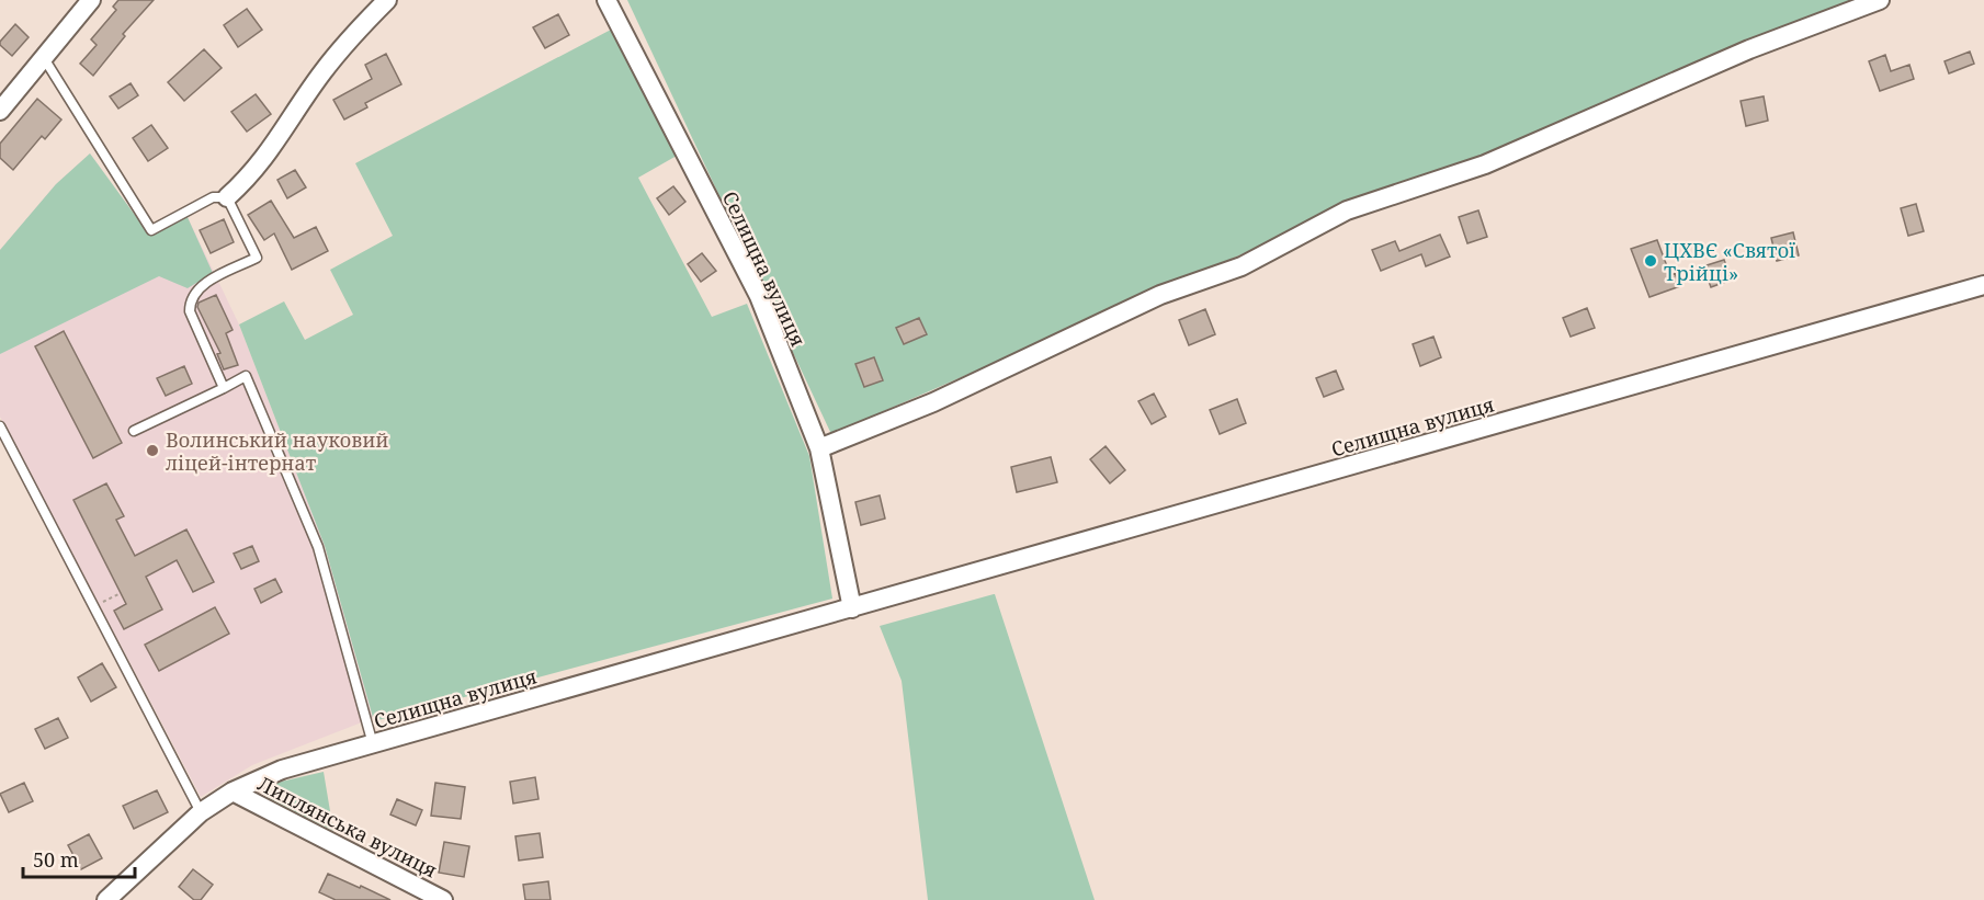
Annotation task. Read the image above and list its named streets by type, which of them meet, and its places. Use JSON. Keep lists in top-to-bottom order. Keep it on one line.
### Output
{"streets":{"street":["Селищна вулиця","Липлянська вулиця"]},"crossings":[["Селищна вулиця","Липлянська вулиця"]],"places":["ЦХВЄ «Святої Трійці»","Волинський науковий ліцей-інтернат"],"scale_bar":"50 m"}
